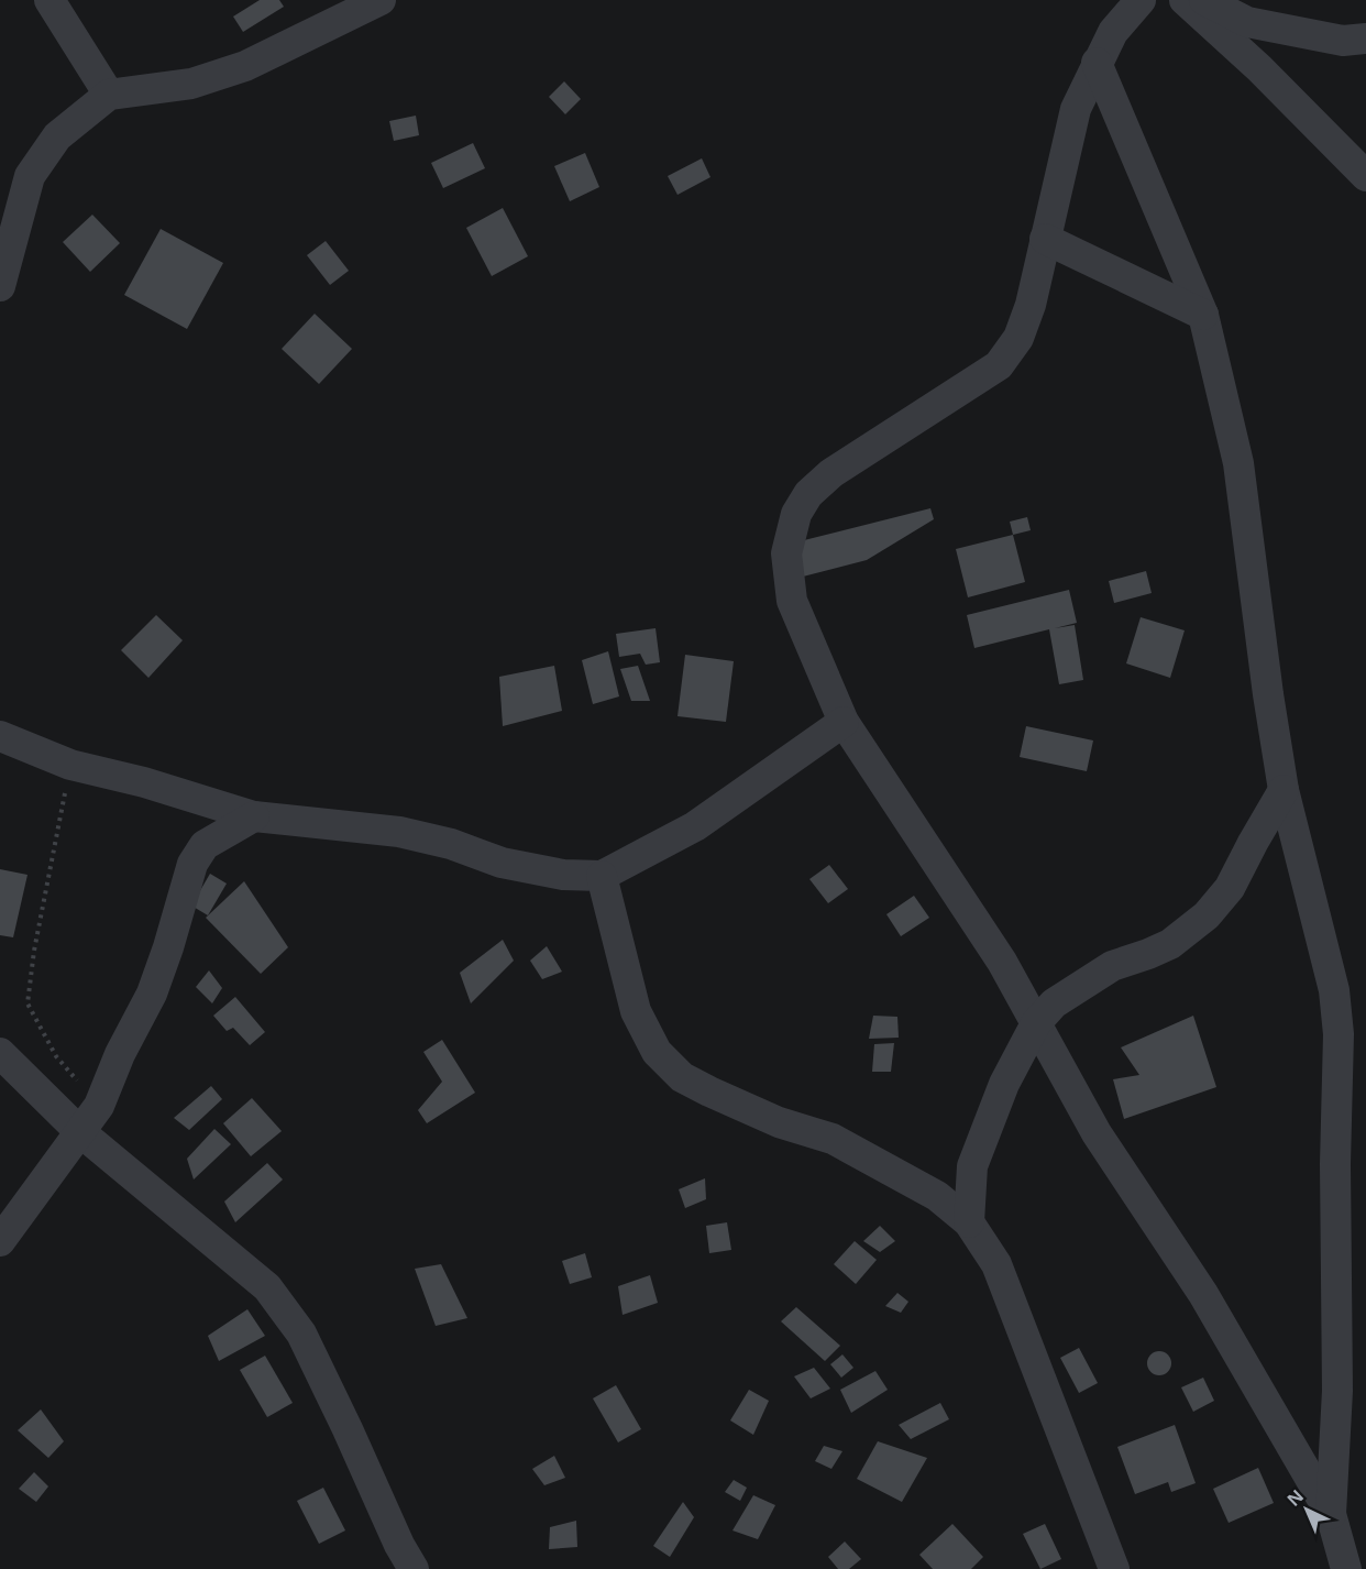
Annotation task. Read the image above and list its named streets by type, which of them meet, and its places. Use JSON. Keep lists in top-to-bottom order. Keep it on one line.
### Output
{"north":"top left"}
